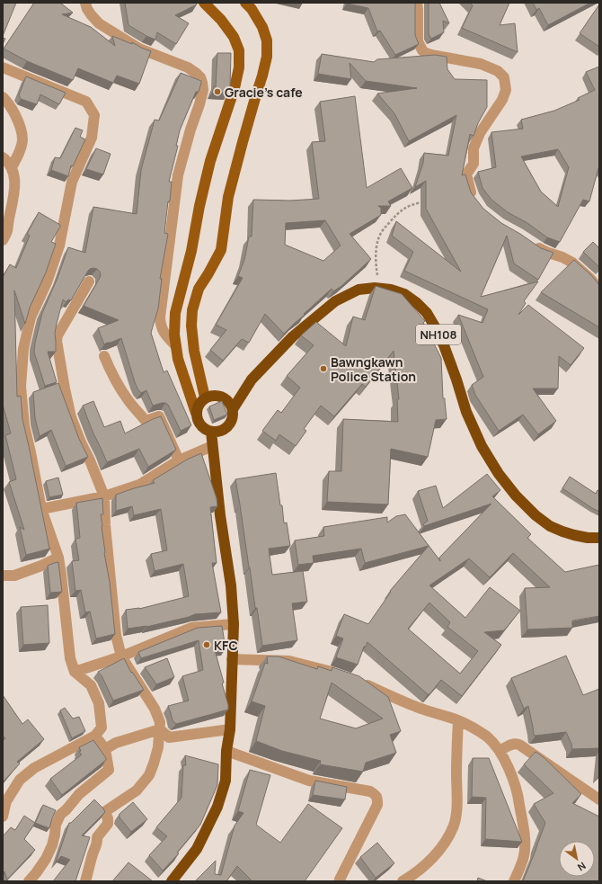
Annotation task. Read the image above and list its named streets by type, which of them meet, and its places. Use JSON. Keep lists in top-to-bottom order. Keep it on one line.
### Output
{"streets":{"highway":["NH108"]},"places":["Gracie's cafe","Bawngkawn Police Station","KFC"],"north":"bottom right"}
